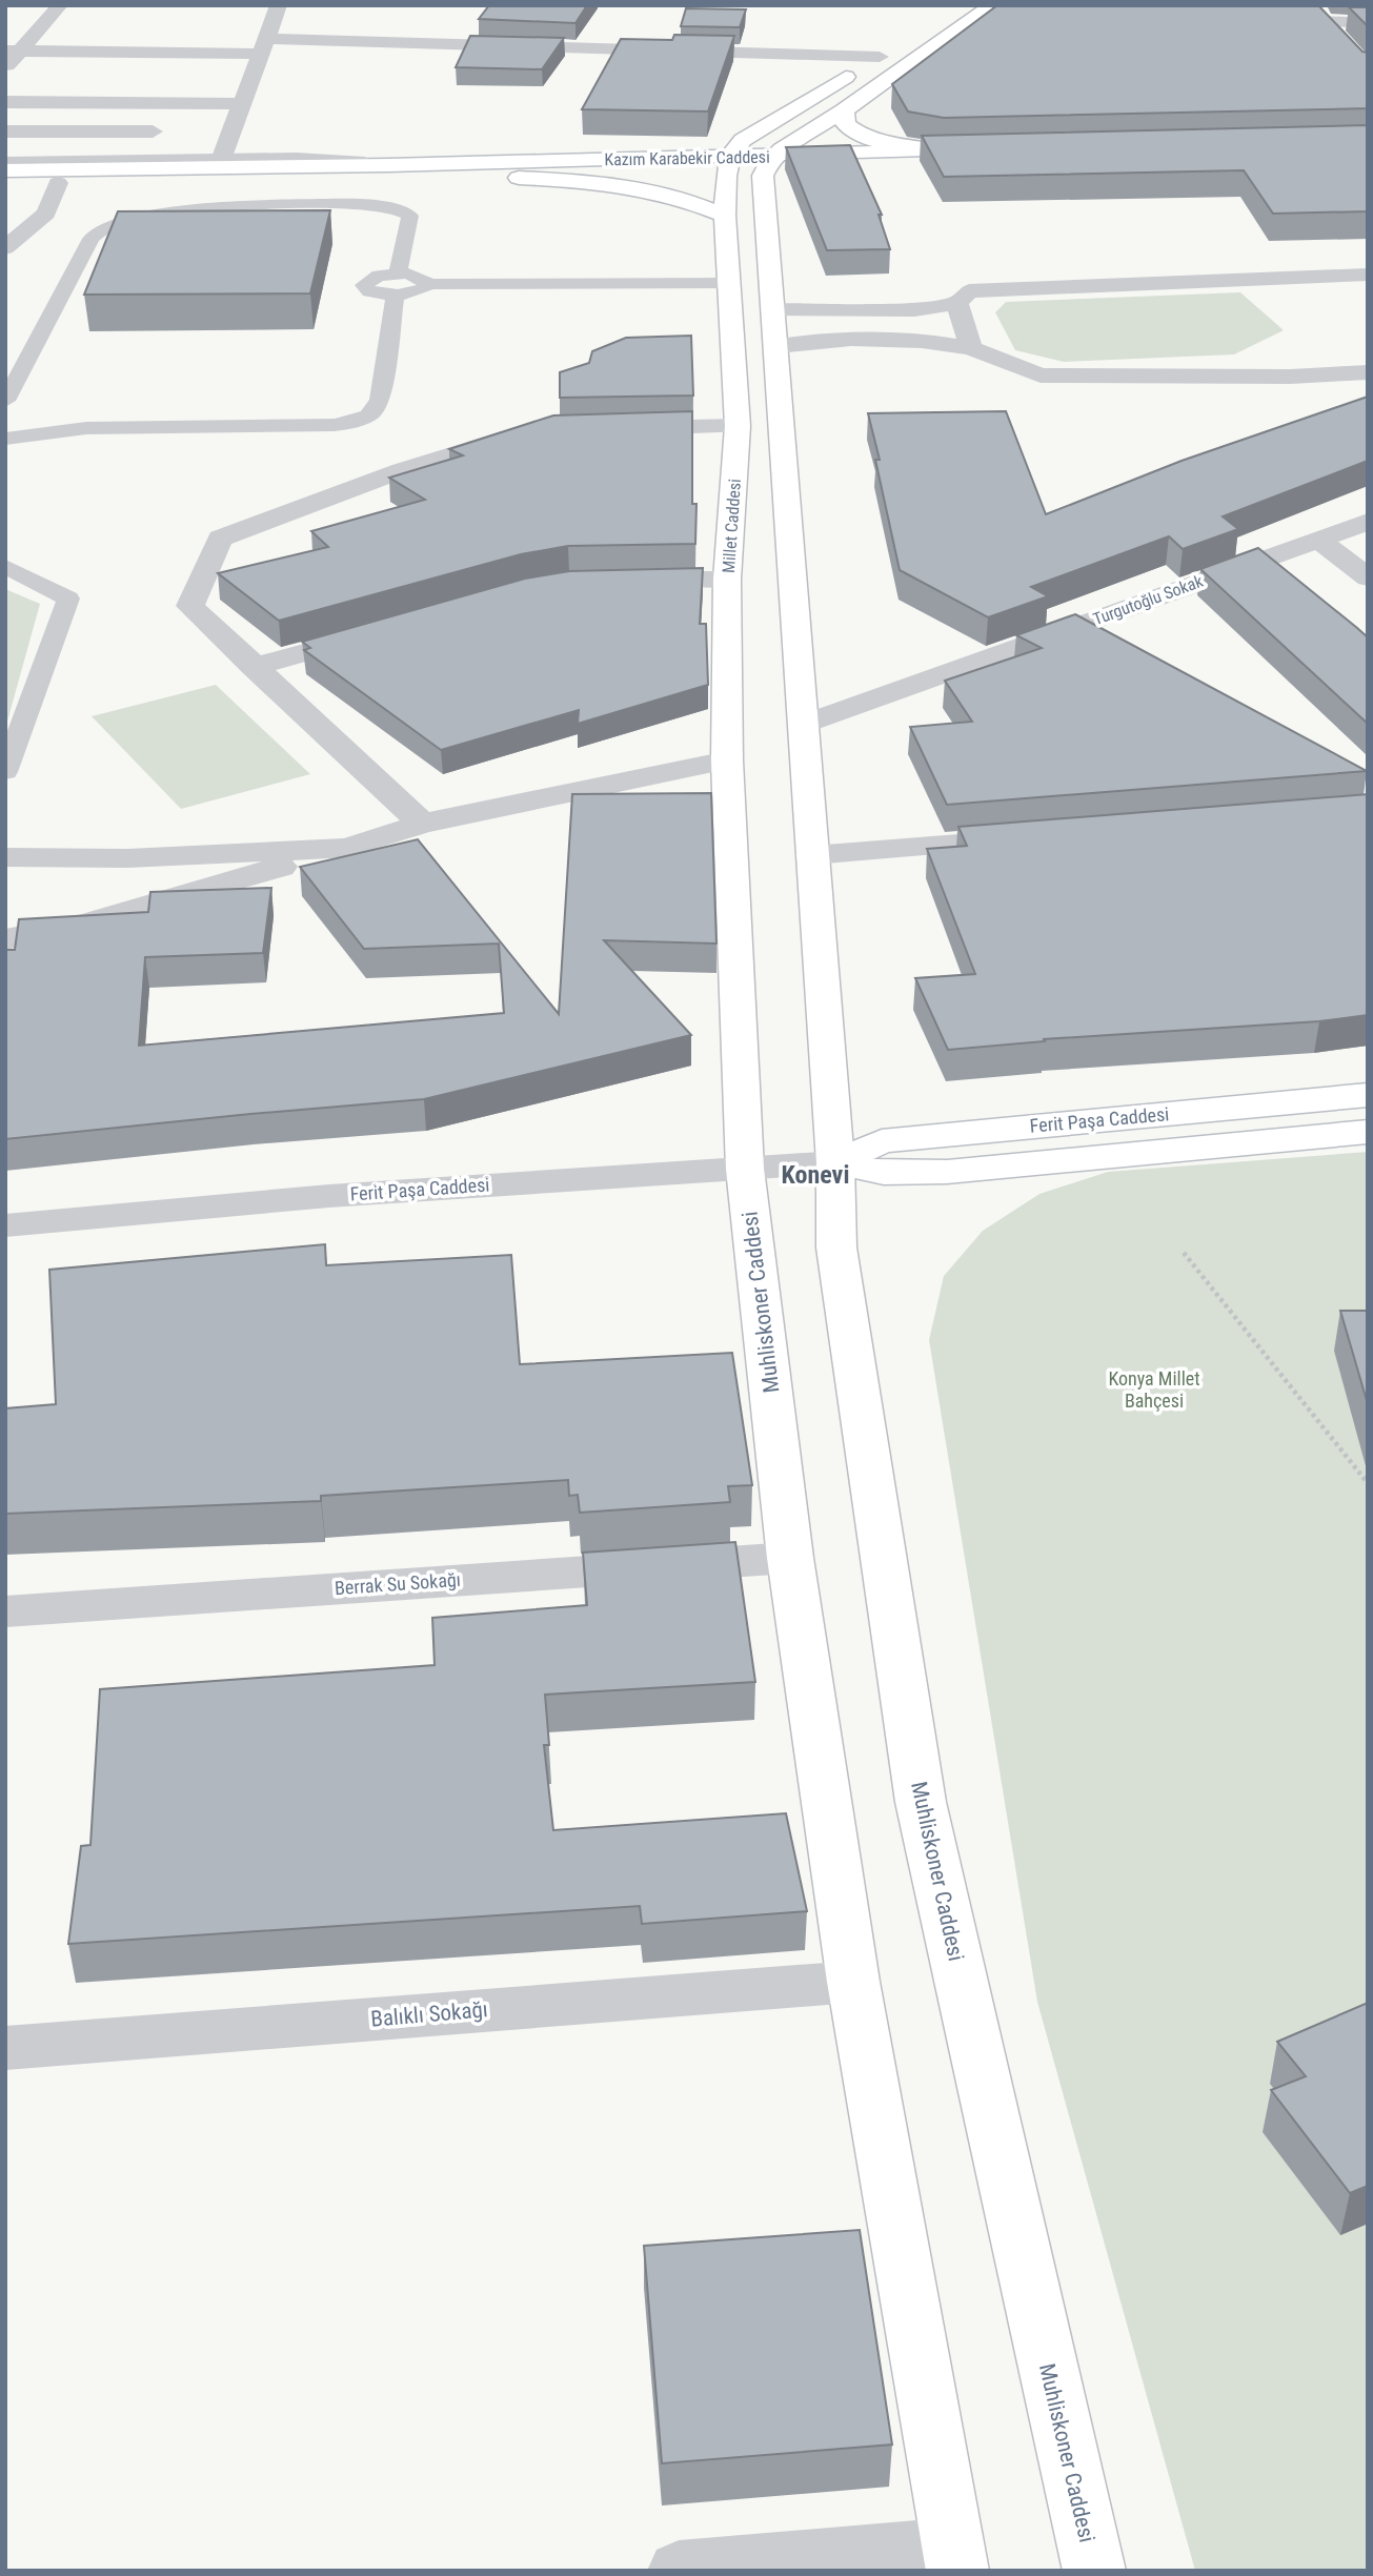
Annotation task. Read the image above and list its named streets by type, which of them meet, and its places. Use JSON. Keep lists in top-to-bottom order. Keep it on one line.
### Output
{"streets":{"main road":["Kazım Karabekir Caddesi","Millet Caddesi","Ferit Paşa Caddesi","Muhliskoner Caddesi"],"street":["Turgutoğlu Sokak","Berrak Su Sokağı","Balıklı Sokağı"]},"crossings":[["Kazım Karabekir Caddesi","Millet Caddesi"],["Millet Caddesi","Ferit Paşa Caddesi"],["Millet Caddesi","Muhliskoner Caddesi"],["Ferit Paşa Caddesi","Muhliskoner Caddesi"],["Muhliskoner Caddesi","Berrak Su Sokağı"],["Muhliskoner Caddesi","Balıklı Sokağı"]],"districts":["Konevi"],"parks":["Konya Millet Bahçesi"]}
